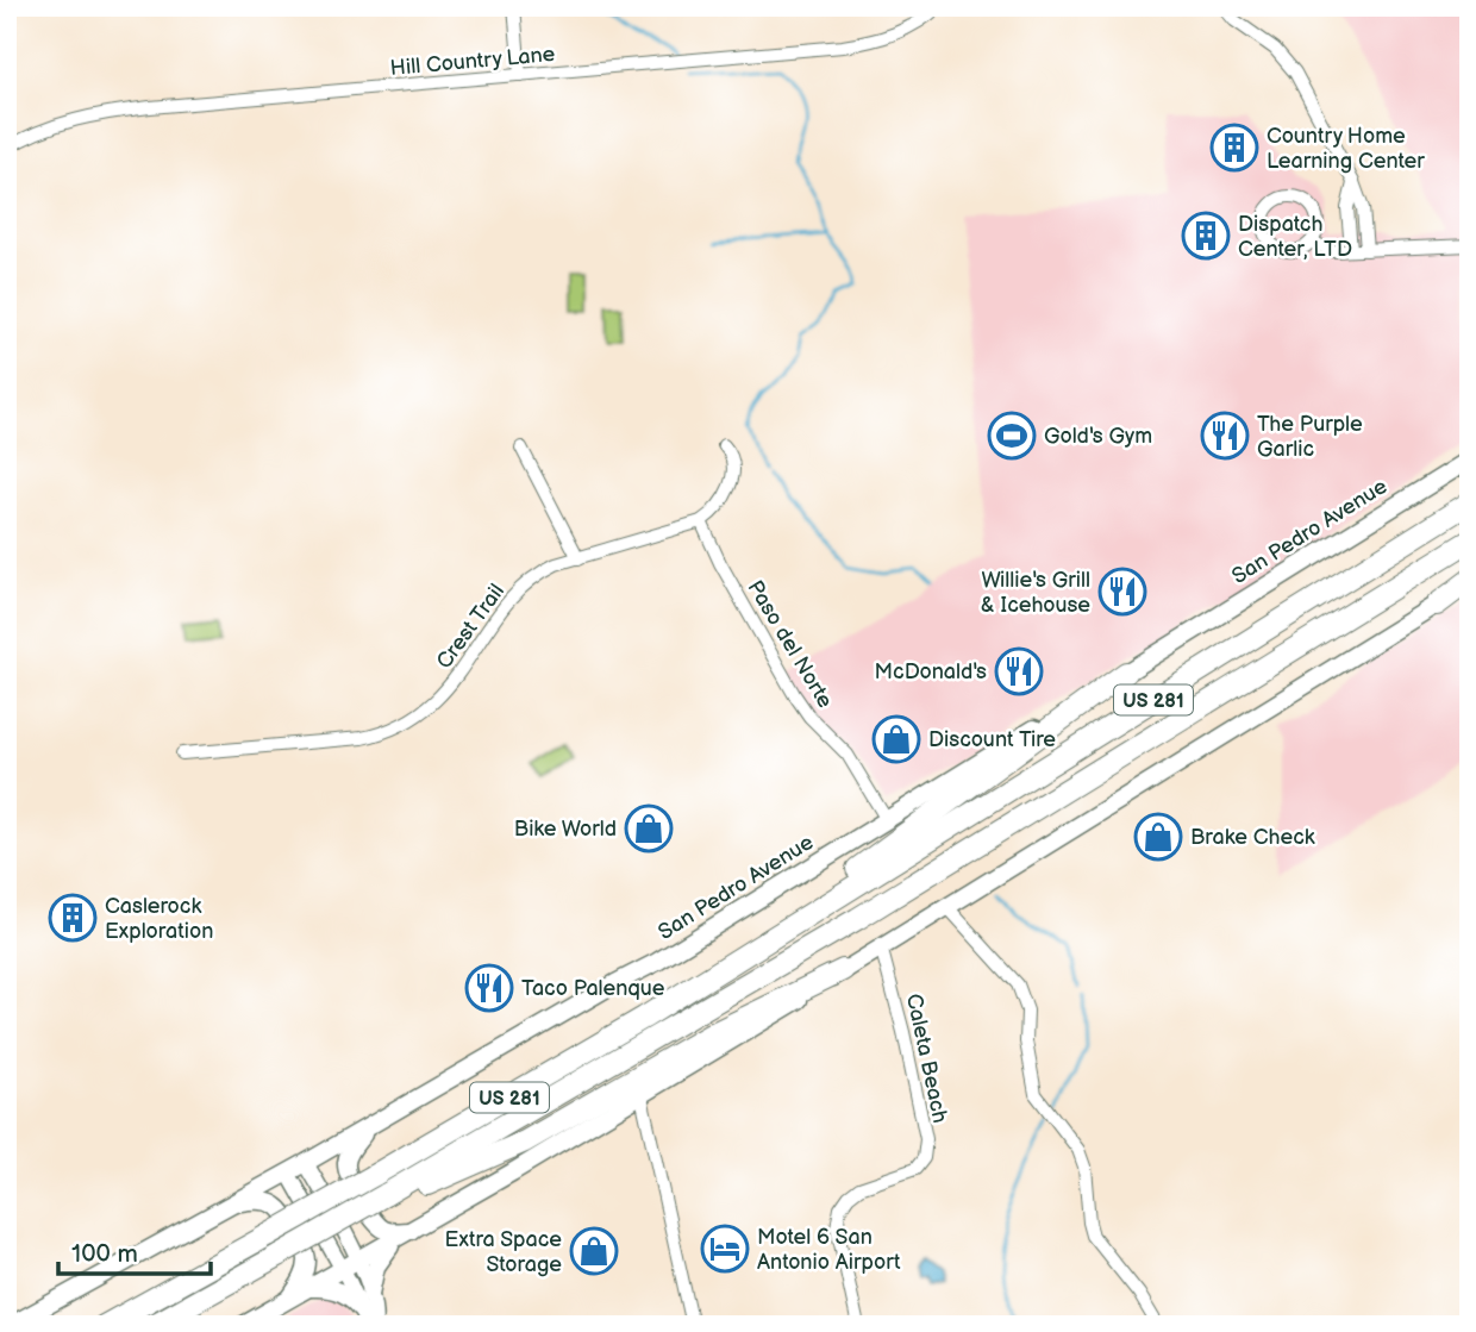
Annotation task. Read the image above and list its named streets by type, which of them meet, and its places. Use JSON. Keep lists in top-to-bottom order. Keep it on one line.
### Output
{"streets":{"highway":["US 281"],"main road":["San Pedro Avenue"],"street":["Hill Country Lane","Crest Trail","Paso del Norte","Caleta Beach"]},"crossings":[["San Pedro Avenue","Paso del Norte"],["Crest Trail","Paso del Norte"]],"places":{"building":["Country Home Learning Center","Dispatch Center, LTD","Caslerock Exploration"],"sports":["Gold's Gym"],"restaurant":["The Purple Garlic","Willie's Grill & Icehouse","McDonald's","Taco Palenque"],"shop":["Discount Tire","Bike World","Brake Check","Extra Space Storage"],"hotel":["Motel 6 San Antonio Airport"]},"scale_bar":"100 m"}
